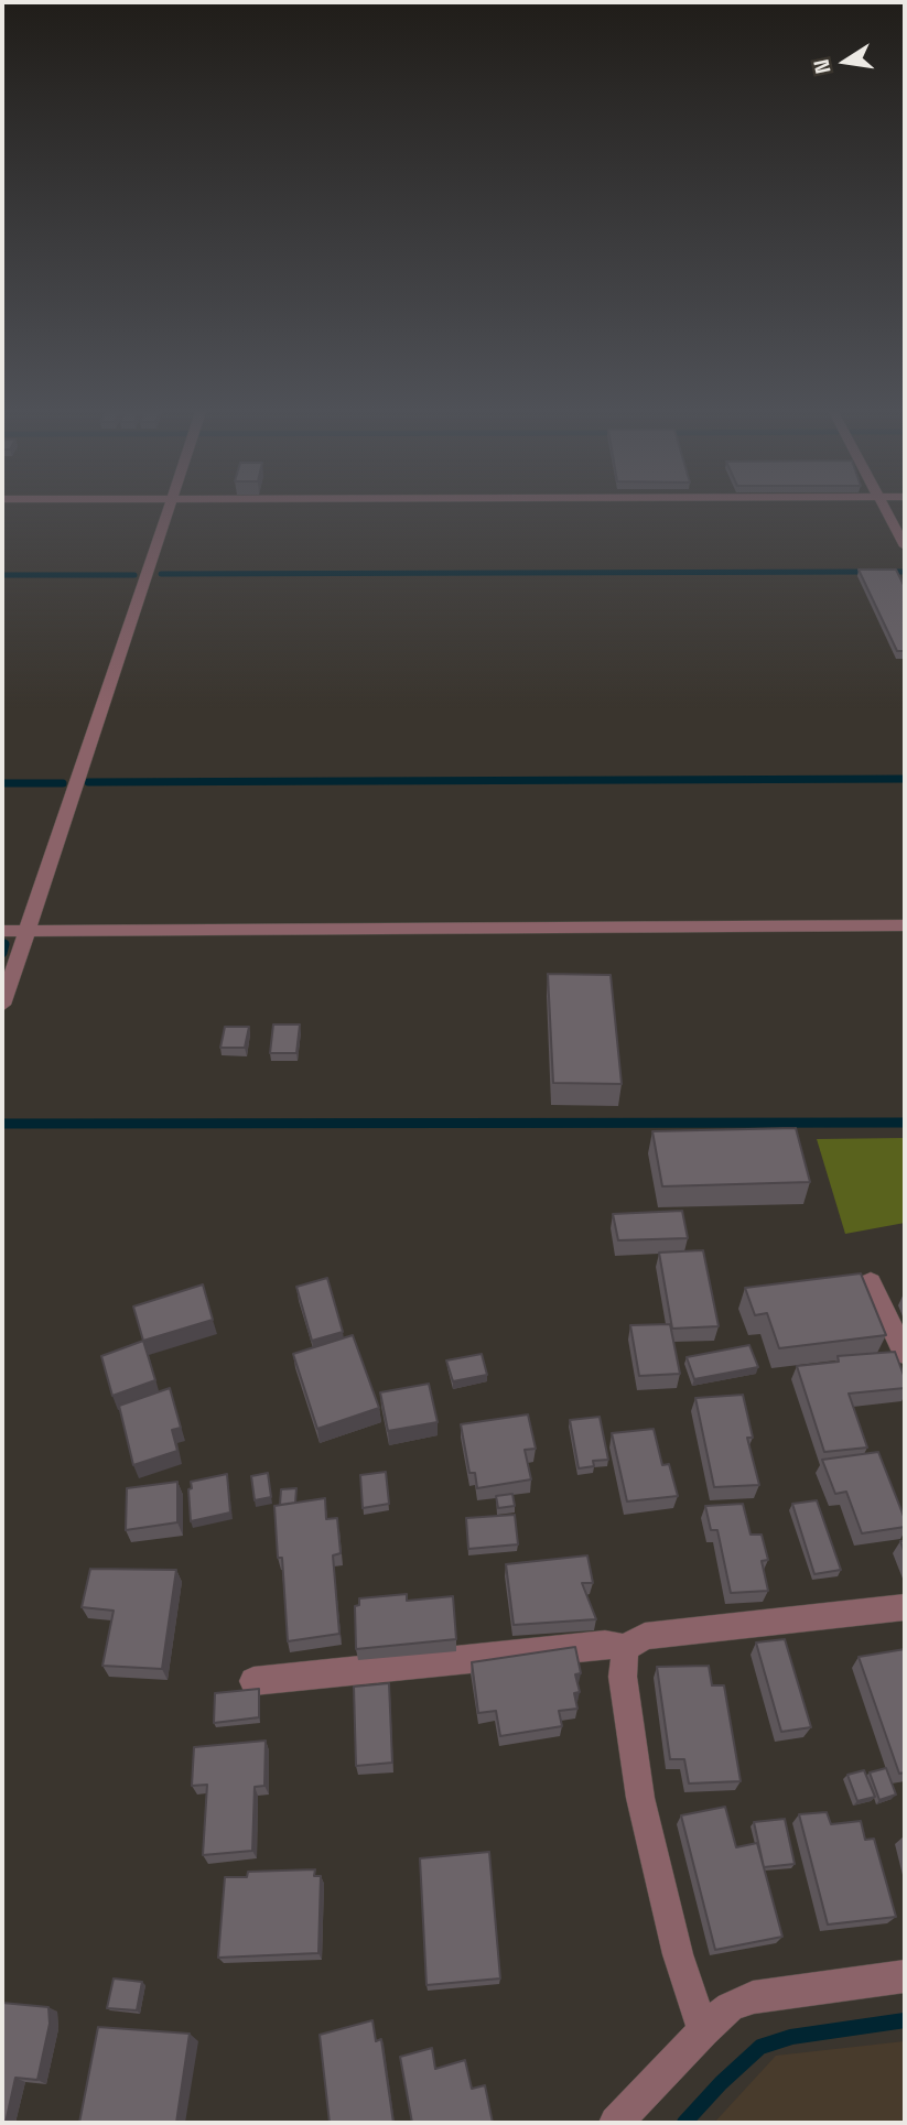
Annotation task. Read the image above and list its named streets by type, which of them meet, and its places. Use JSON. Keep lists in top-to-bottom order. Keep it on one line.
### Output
{"north":"left"}
